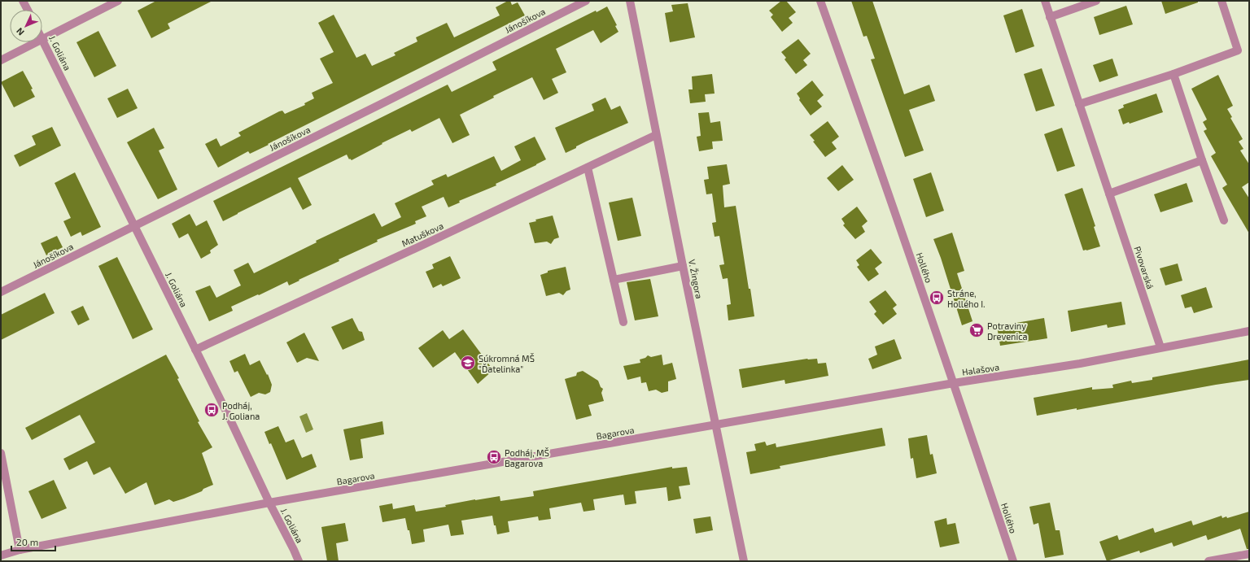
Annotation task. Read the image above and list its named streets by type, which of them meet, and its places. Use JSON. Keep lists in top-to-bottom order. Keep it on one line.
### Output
{"streets":{"street":["Jánošíkova","J. Goliána","Matuškova","Hollého","Pivovarská","V. Žingora","Halašova","Bagarova"]},"crossings":[["Jánošíkova","J. Goliána"],["J. Goliána","Matuškova"],["J. Goliána","Bagarova"],["Matuškova","V. Žingora"],["Hollého","Halašova"],["Pivovarská","Halašova"],["V. Žingora","Halašova"],["V. Žingora","Bagarova"],["Halašova","Bagarova"]],"places":{"bus stop":["Stráne, Hollého I.","Podháj, J. Goliana","Podháj, MŠ Bagarova"],"supermarket":["Potraviny Drevenica"],"school or university":["Súkromná MŠ \"Ďatelinka\""]},"scale_bar":"20 m","north":"bottom left"}
